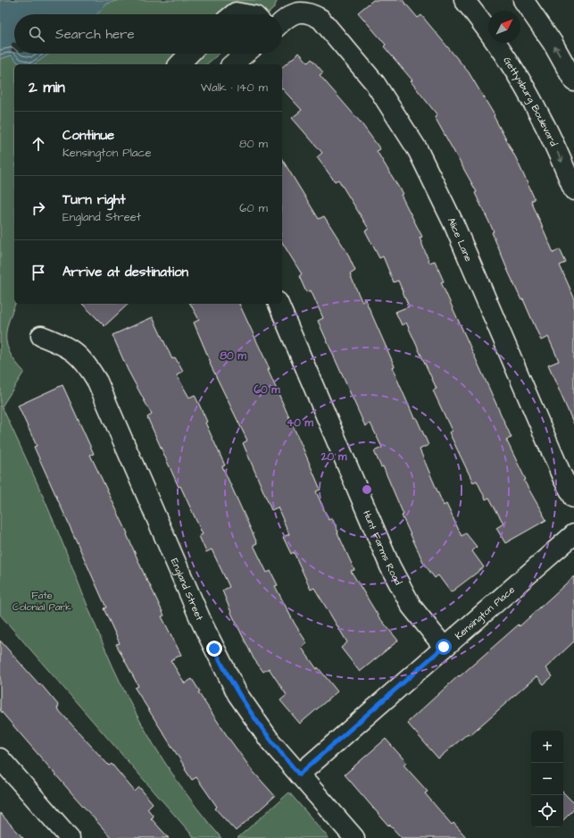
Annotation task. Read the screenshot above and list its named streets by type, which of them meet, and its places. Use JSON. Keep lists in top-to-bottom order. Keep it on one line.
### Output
{"streets":{"street":["Gettysburg Boulevard","Alice Lane","Hunt Farms Road","England Street","Kensington Place"]},"crossings":[["Hunt Farms Road","Kensington Place"],["England Street","Kensington Place"]],"parks":["Fate Colonial Park"],"north":"top right","page":{"search":"Search here","heading":["2 min","Walk · 140 m"],"list":[["Continue","Kensington Place","80 m"],["Turn right","England Street","60 m"],"Arrive at destination"],"map_buttons":["+","−"]},"rings":["80 m","60 m","40 m","20 m"]}
